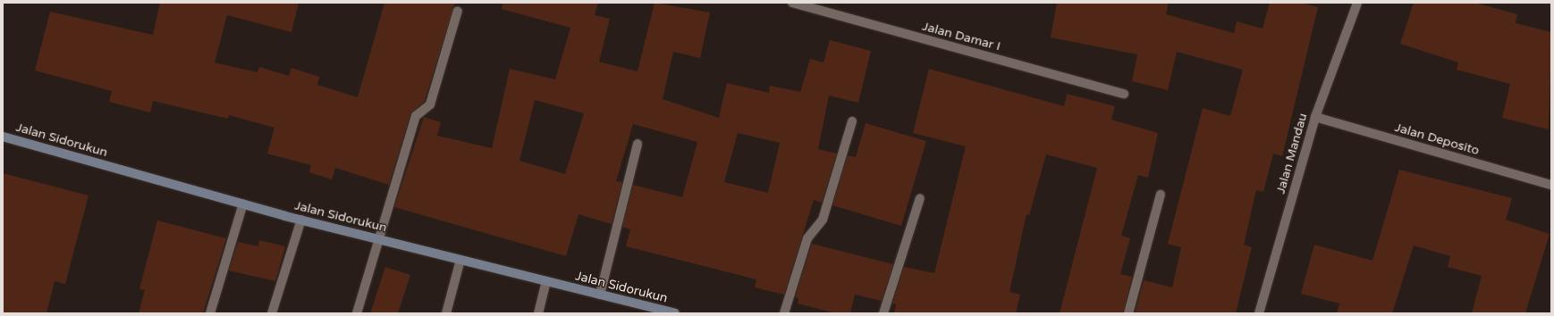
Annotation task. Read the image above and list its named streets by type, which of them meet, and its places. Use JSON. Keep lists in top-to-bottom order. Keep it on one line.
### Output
{"streets":{"street":["Jalan Damar I","Jalan Deposito","Jalan Sidorukun","Jalan Mandau"]},"crossings":[["Jalan Deposito","Jalan Mandau"]]}
